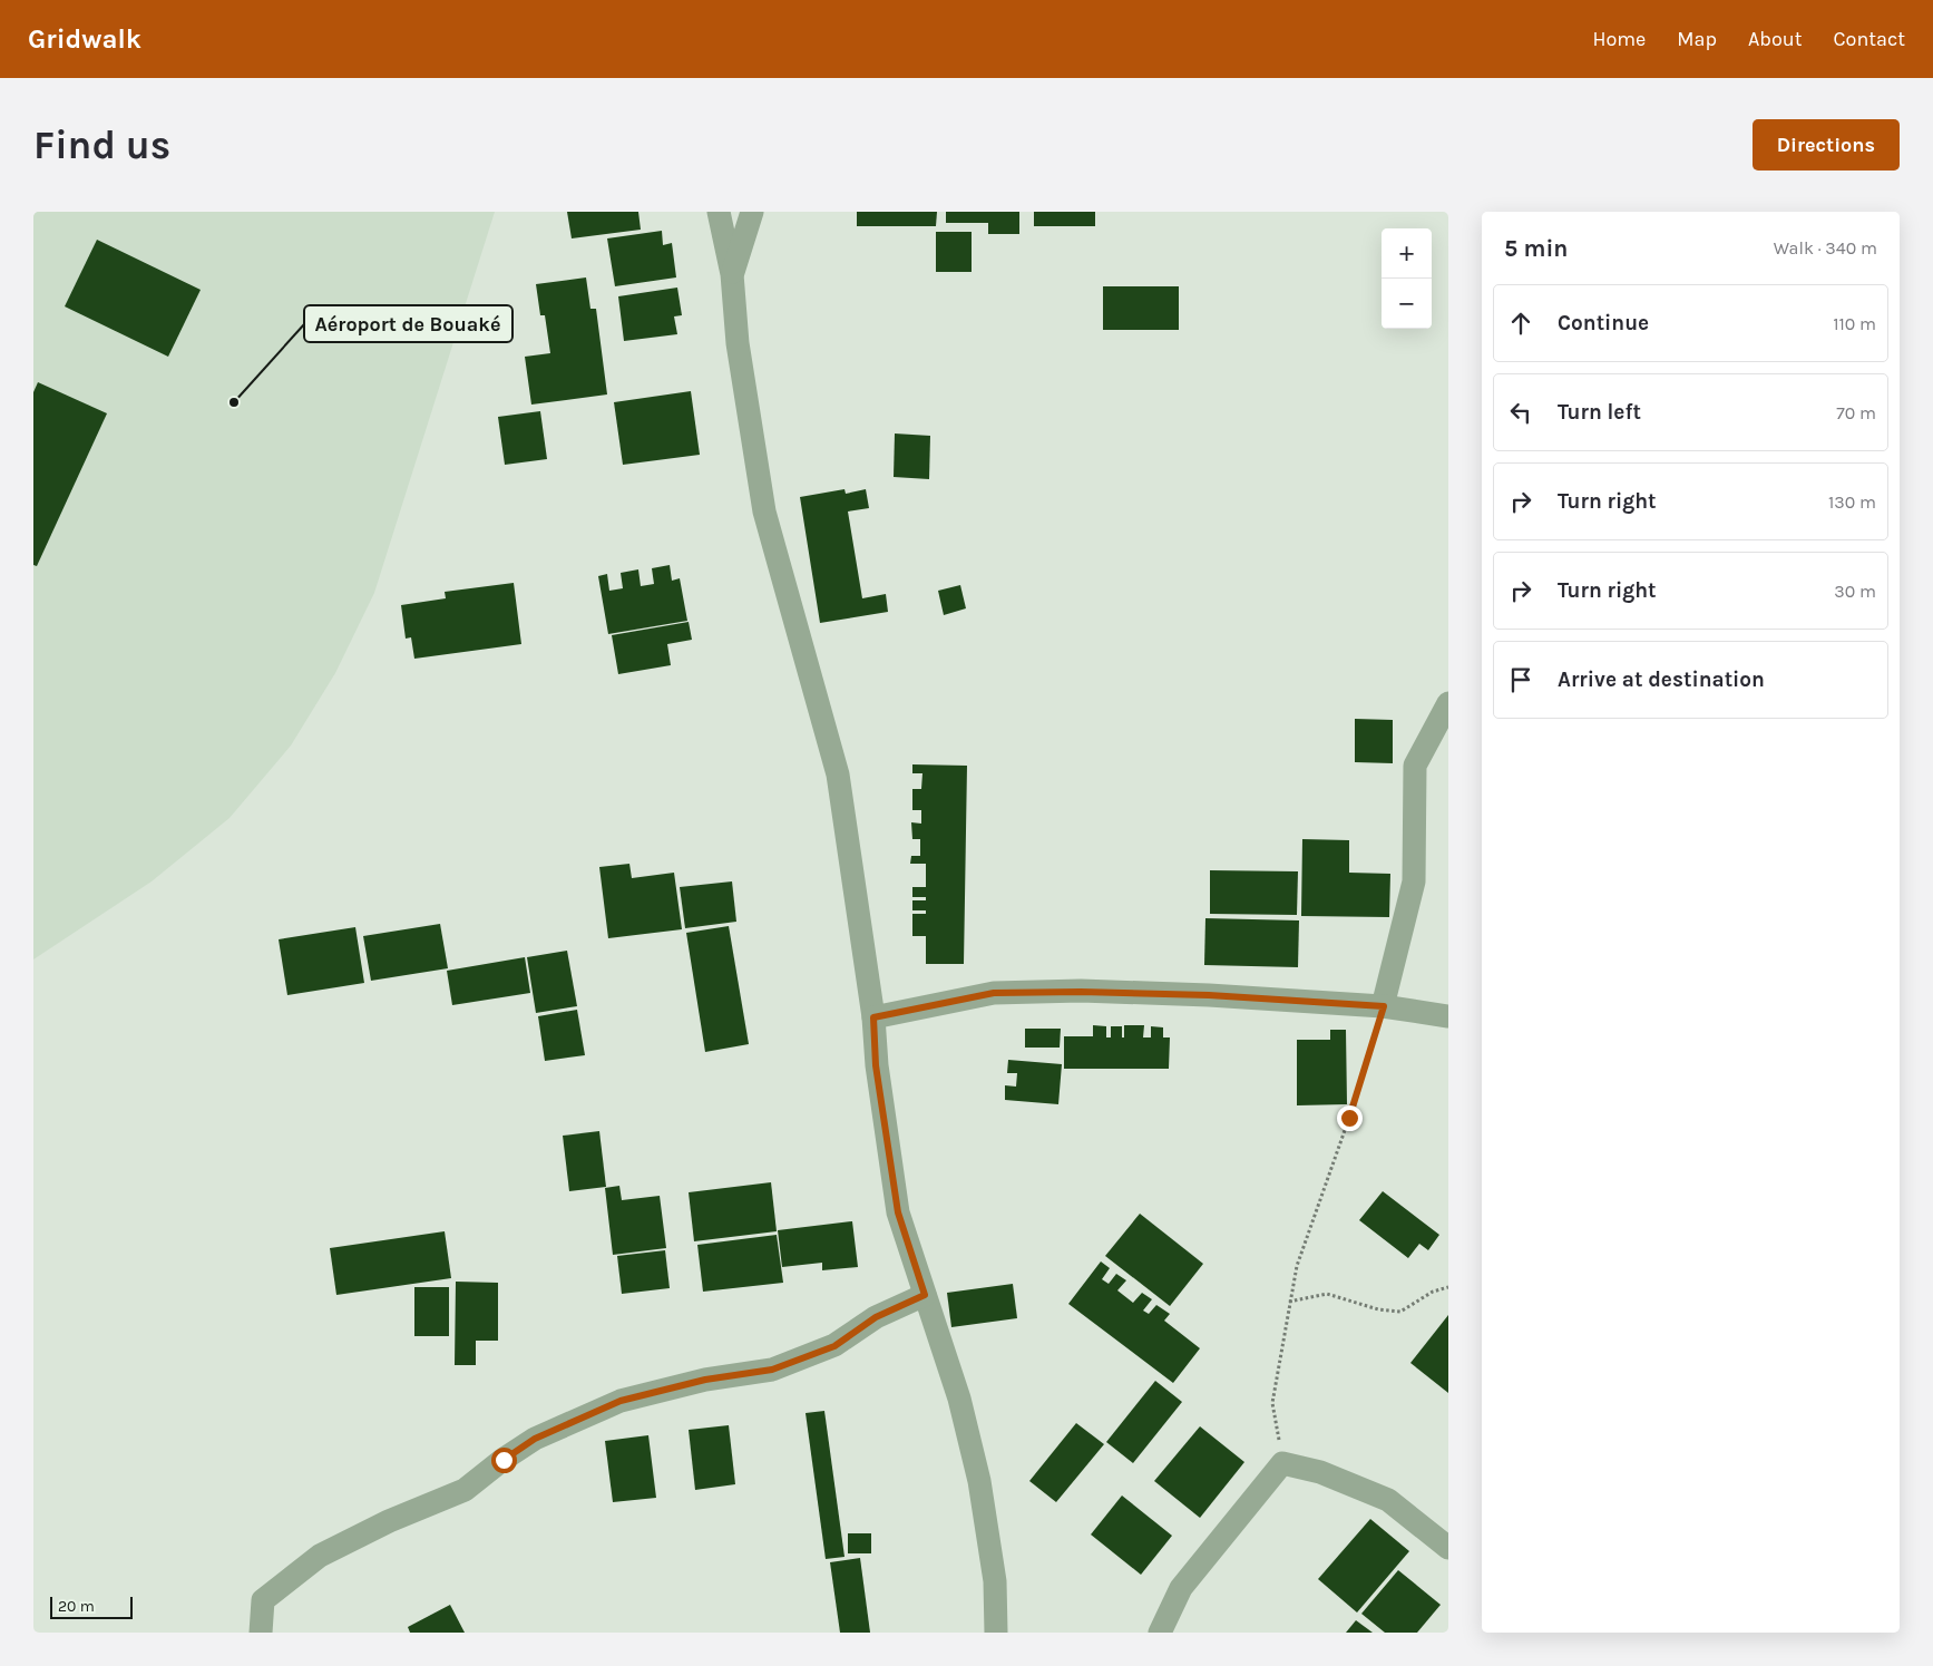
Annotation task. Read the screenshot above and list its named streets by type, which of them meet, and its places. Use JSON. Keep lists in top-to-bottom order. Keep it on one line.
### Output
{"places":["Aéroport de Bouaké"],"scale_bar":"20 m","page":{"header":"Gridwalk","nav":["Home","Map","About","Contact"],"buttons":"Directions","title":"Find us","heading":["5 min","Walk · 340 m"],"map_buttons":["+","−"],"list":[["Continue","110 m"],["Turn left","70 m"],["Turn right","130 m"],["Turn right","30 m"],"Arrive at destination"],"scale":"20 m"}}
